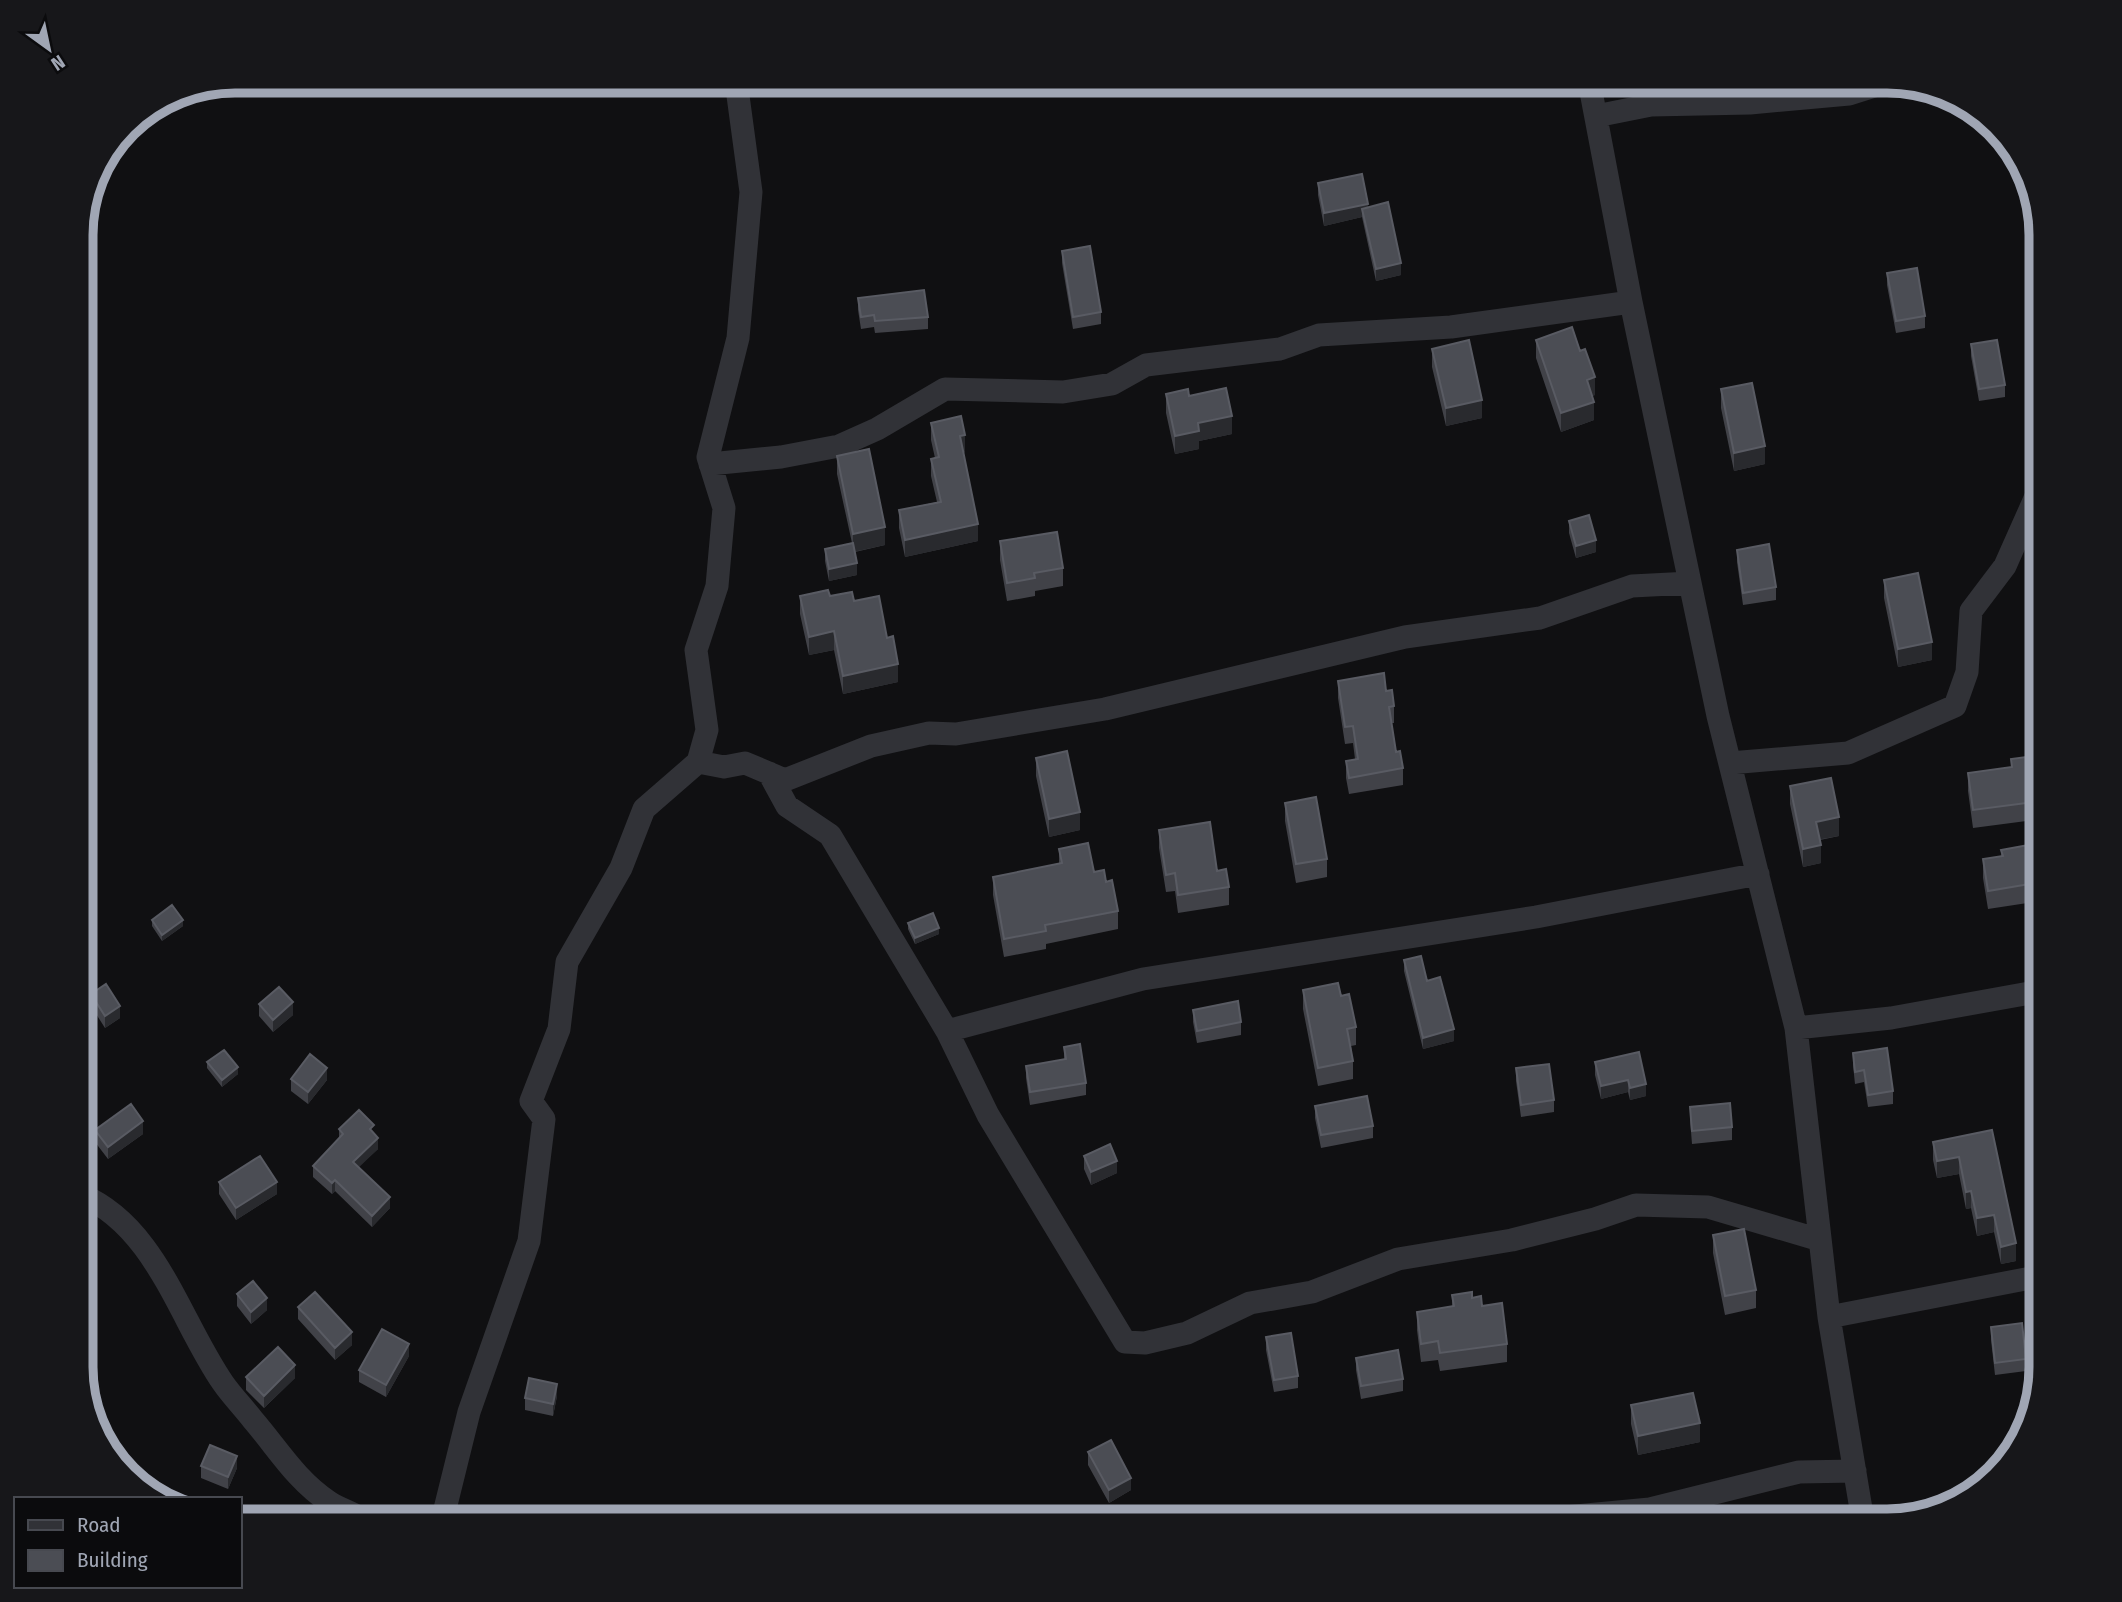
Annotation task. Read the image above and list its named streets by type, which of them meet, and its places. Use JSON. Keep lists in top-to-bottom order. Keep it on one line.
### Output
{"legend":["Road","Building"],"north":"bottom right"}
